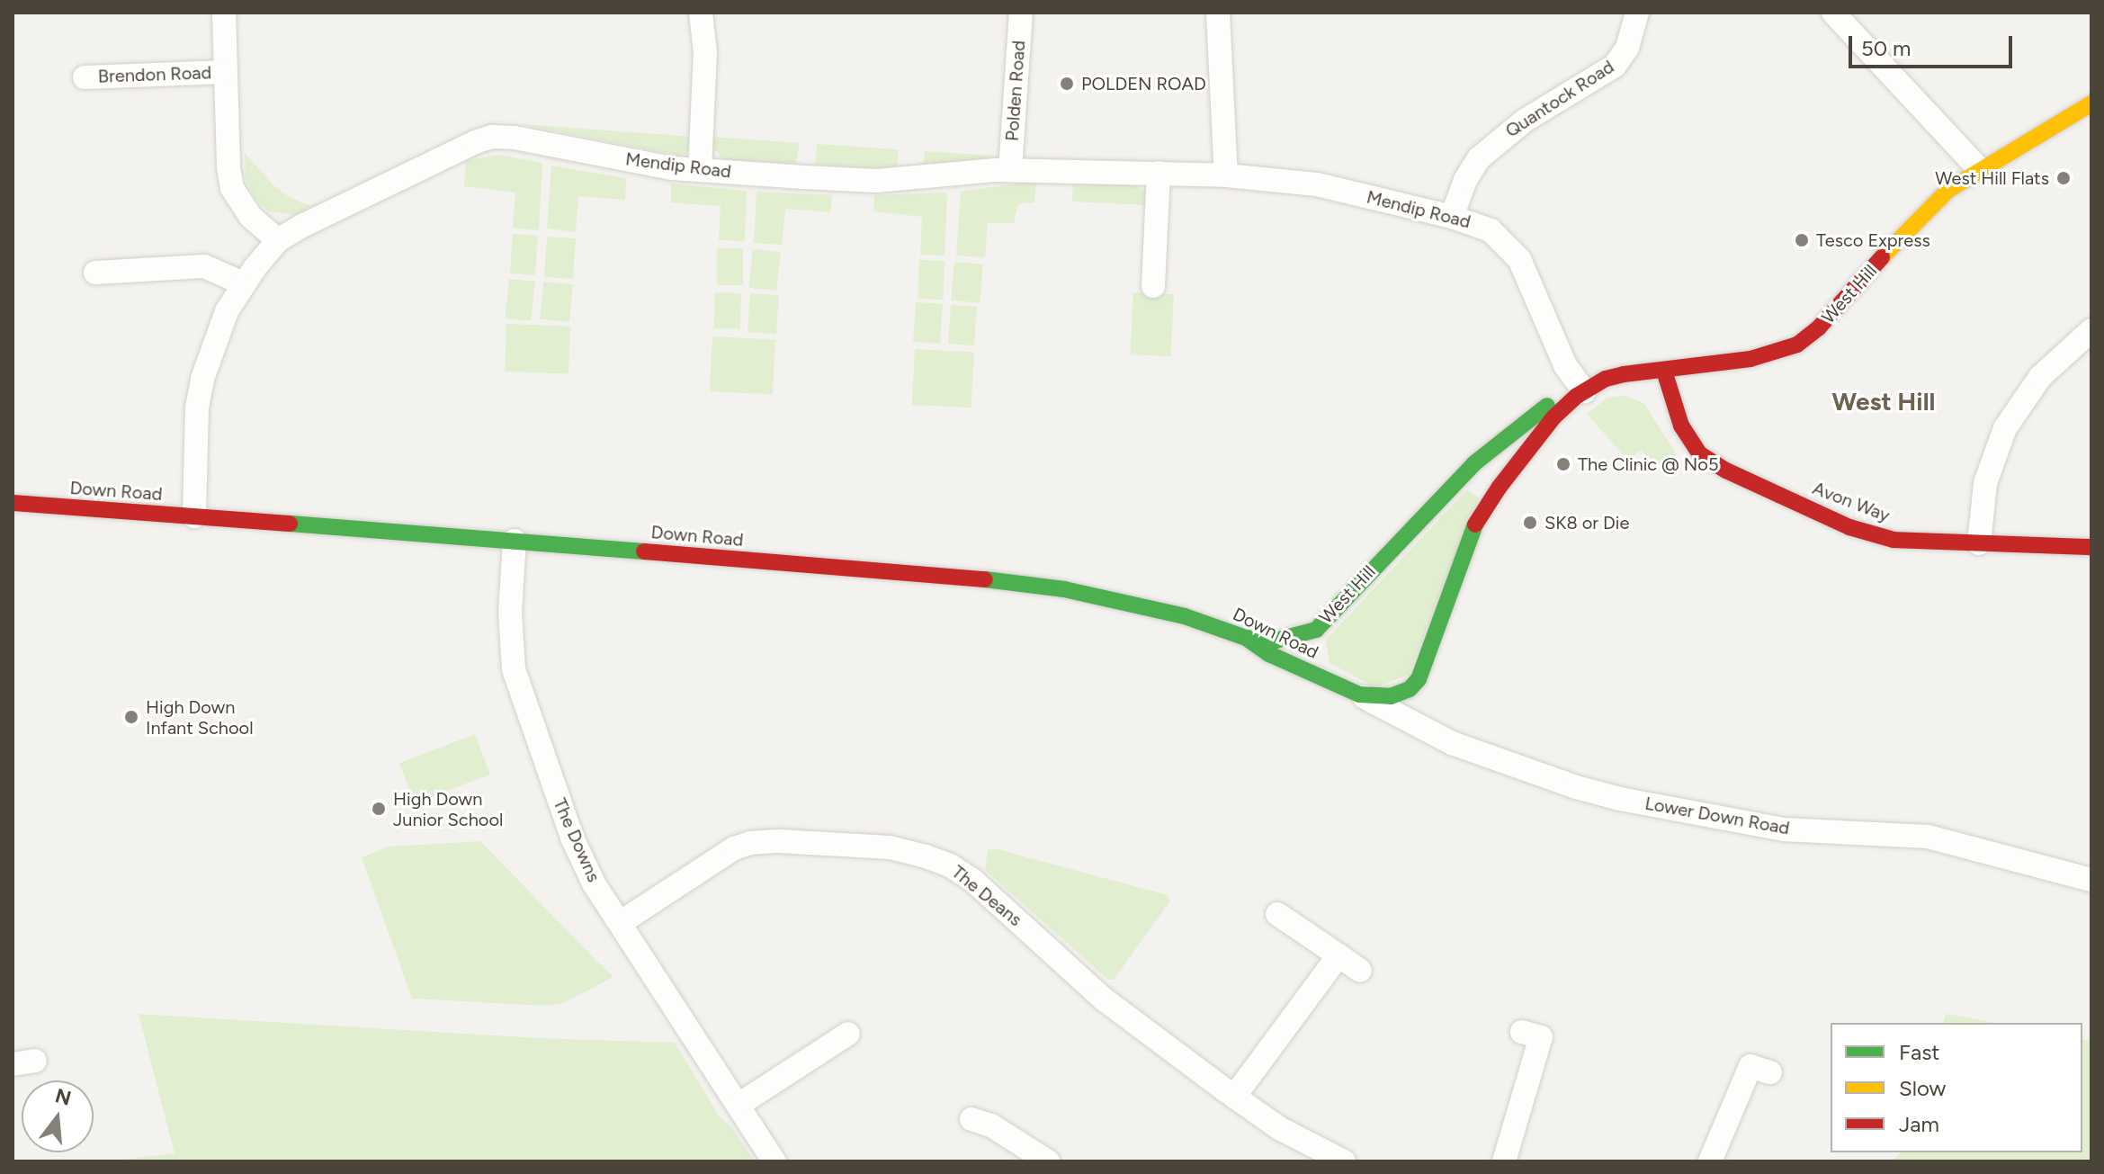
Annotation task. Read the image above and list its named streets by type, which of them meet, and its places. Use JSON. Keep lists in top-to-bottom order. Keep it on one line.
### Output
{"streets":{"street":["Brendon Road","Polden Road","Quantock Road","Mendip Road","West Hill","Down Road","Avon Way","Lower Down Road","The Downs","The Deans"]},"crossings":[["Brendon Road","Mendip Road"],["Polden Road","Mendip Road"],["Quantock Road","Mendip Road"],["Mendip Road","West Hill"],["Mendip Road","Down Road"],["West Hill","Down Road"],["West Hill","Avon Way"],["West Hill","Lower Down Road"],["Down Road","Lower Down Road"],["Down Road","The Downs"],["The Downs","The Deans"]],"districts":["West Hill"],"places":["POLDEN ROAD","West Hill Flats","Tesco Express","The Clinic @ No5","SK8 or Die","High Down Infant School","High Down Junior School"],"legend":["Fast","Slow","Jam"],"scale_bar":"50 m","north":"top"}
